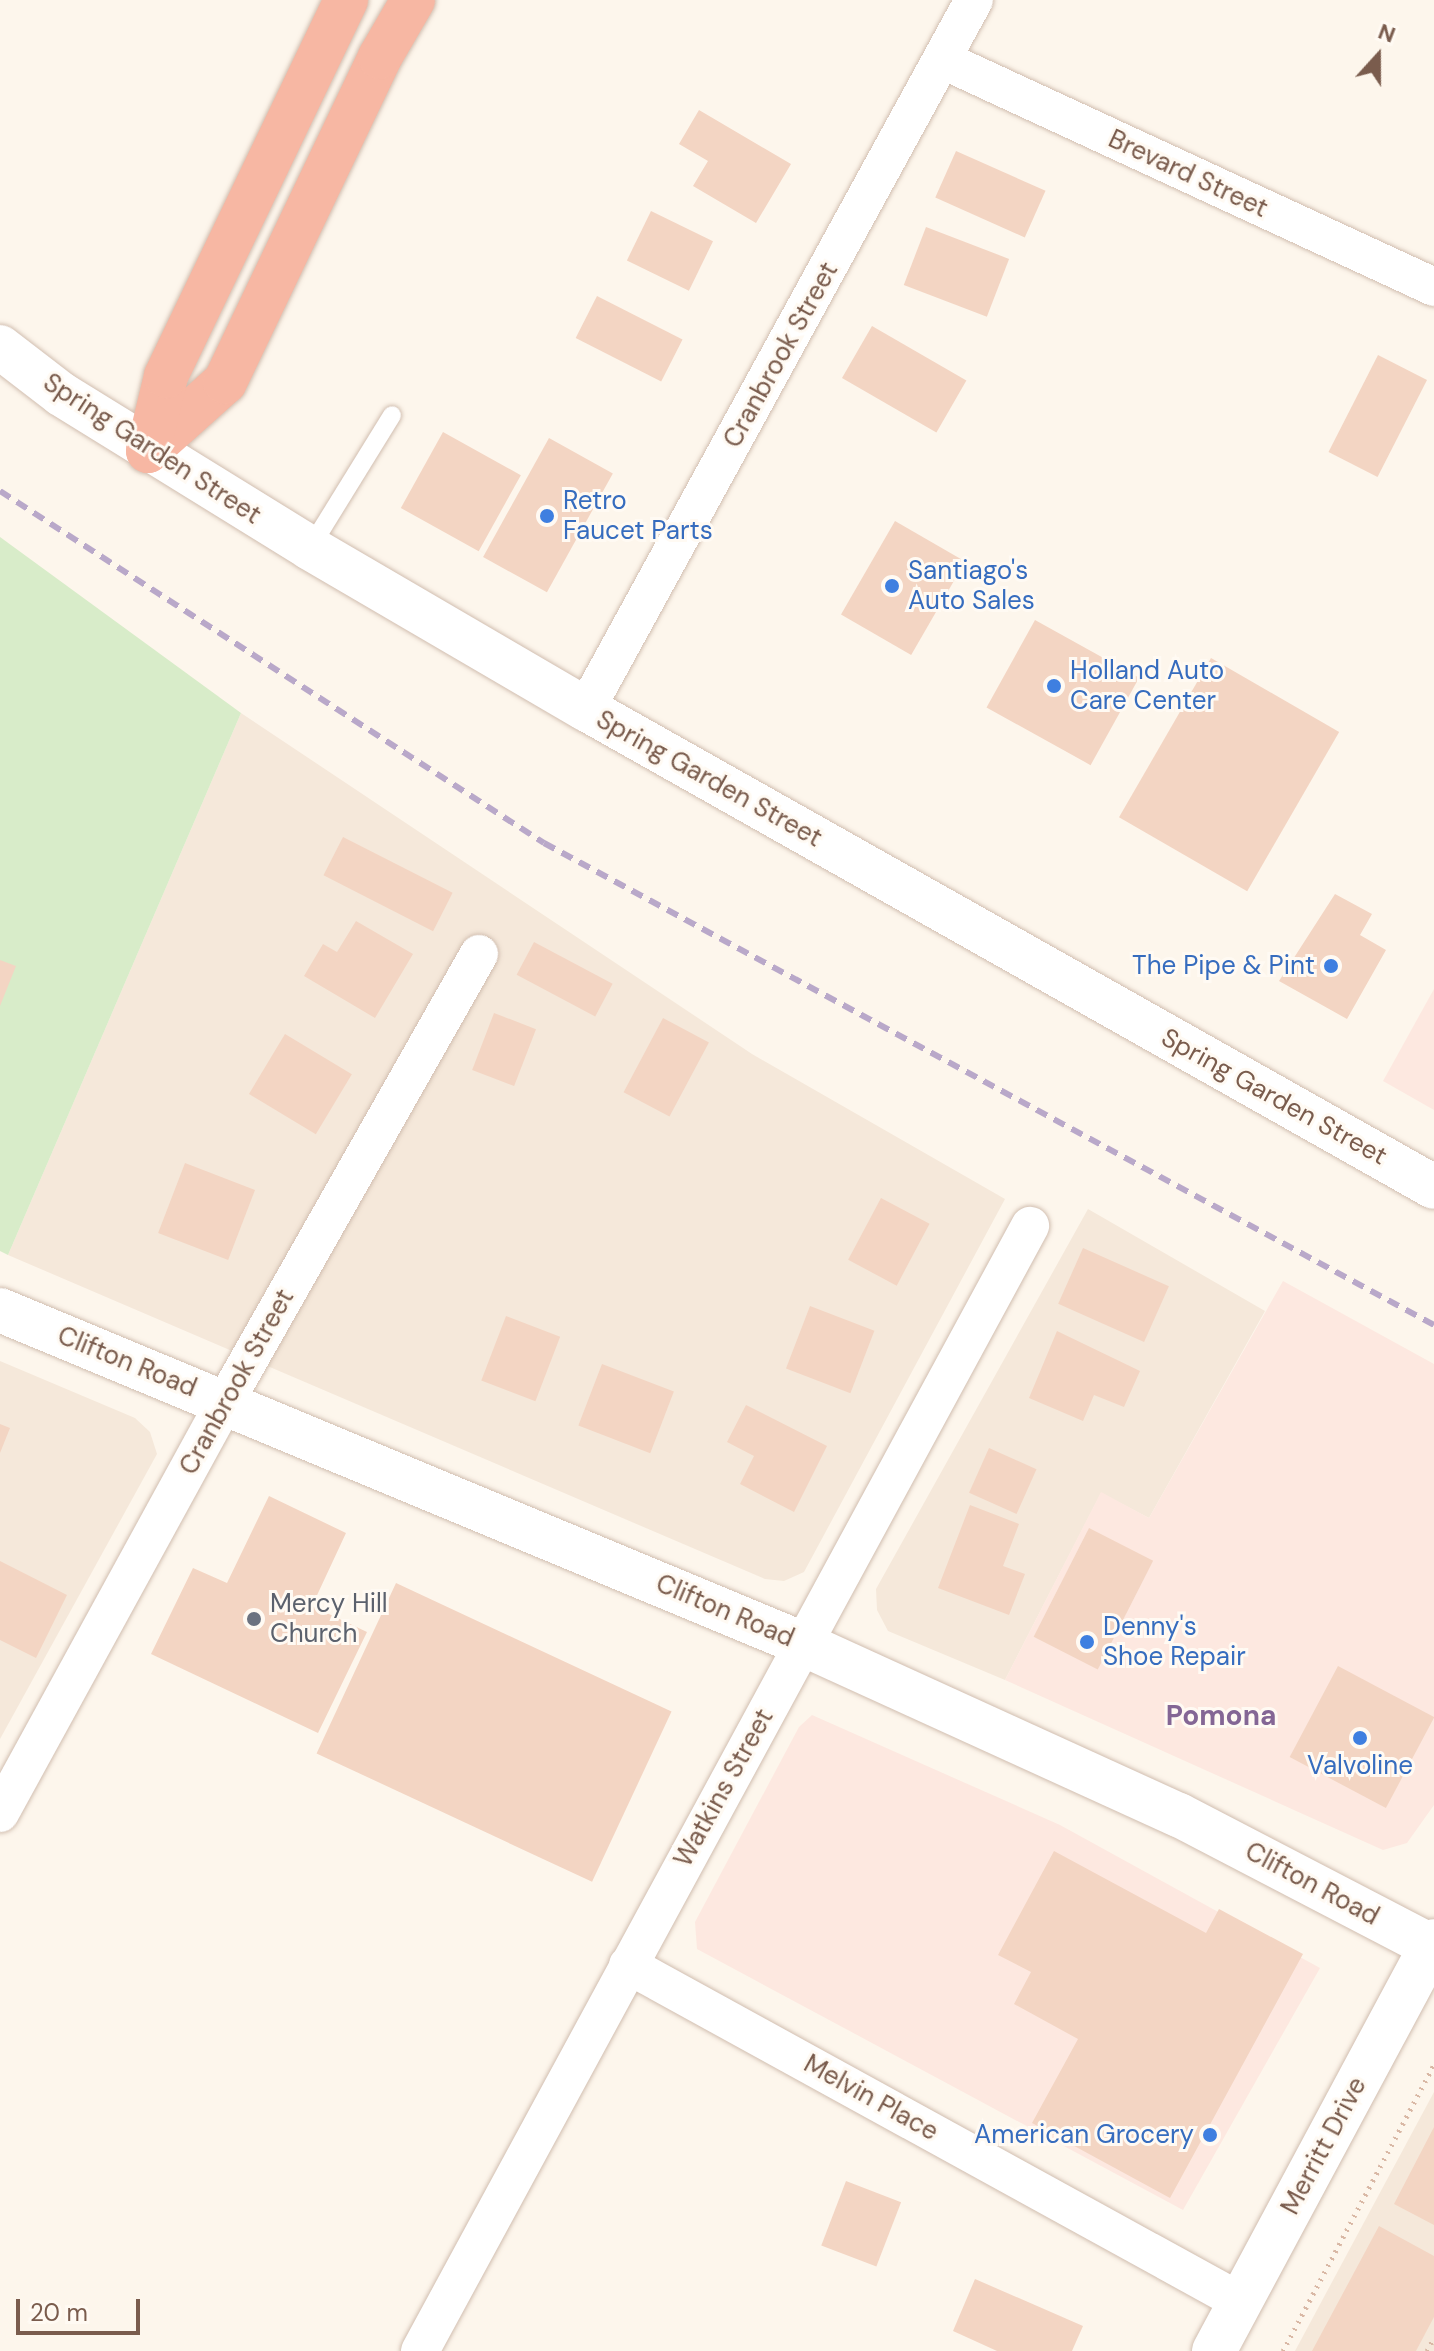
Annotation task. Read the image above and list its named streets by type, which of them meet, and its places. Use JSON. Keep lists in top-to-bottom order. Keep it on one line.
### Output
{"streets":{"main road":["Spring Garden Street","Clifton Road","Merritt Drive"],"street":["Brevard Street","Cranbrook Street","Watkins Street","Melvin Place"]},"crossings":[["Brevard Street","Cranbrook Street"],["Cranbrook Street","Spring Garden Street"],["Cranbrook Street","Clifton Road"],["Clifton Road","Watkins Street"],["Clifton Road","Merritt Drive"],["Watkins Street","Melvin Place"],["Melvin Place","Merritt Drive"]],"districts":["Pomona"],"places":["Retro Faucet Parts","Santiago's Auto Sales","Holland Auto Care Center","The Pipe & Pint","Mercy Hill Church","Denny's Shoe Repair","Valvoline","American Grocery"],"scale_bar":"20 m","north":"top"}
